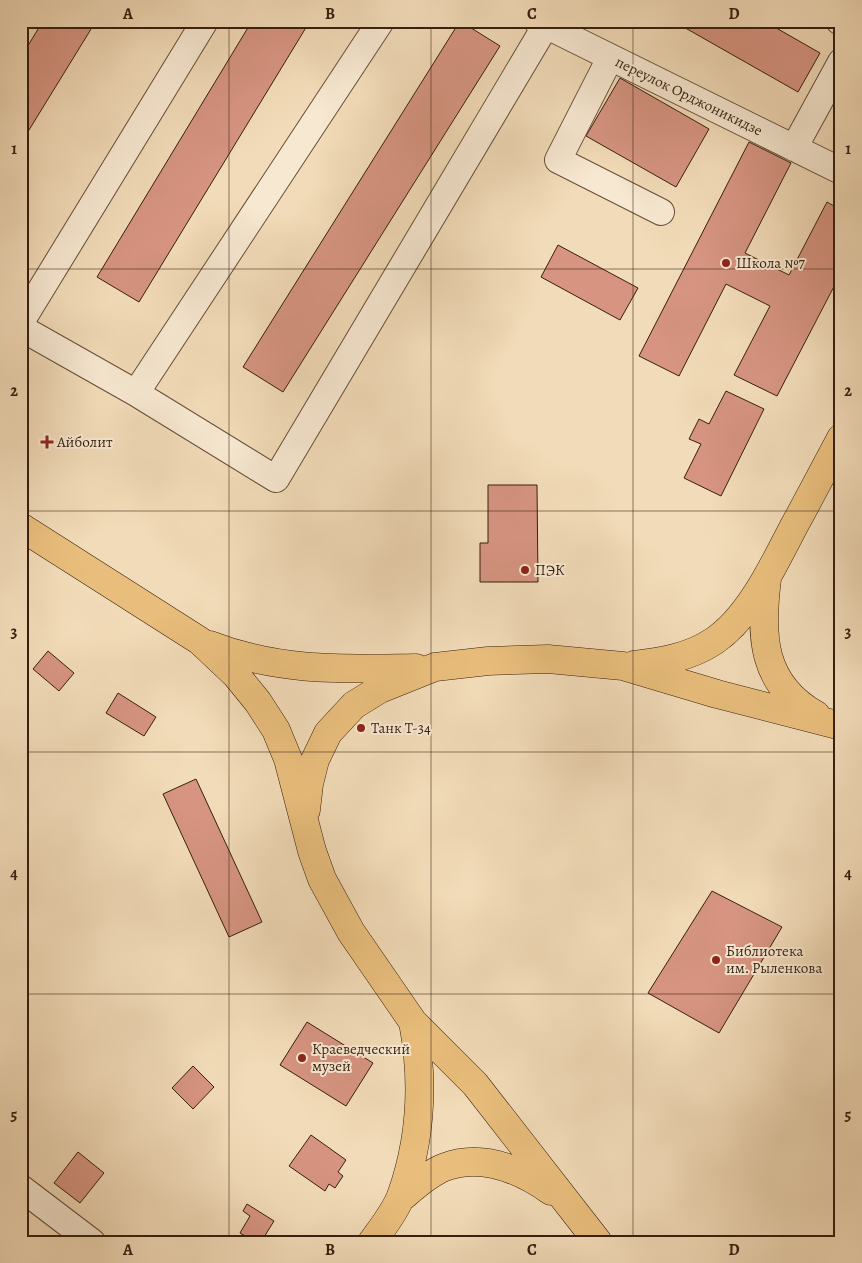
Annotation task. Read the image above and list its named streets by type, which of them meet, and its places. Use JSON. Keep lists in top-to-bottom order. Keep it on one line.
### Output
{"streets":{"street":["переулок Орджоникидзе"]},"places":{"other":["Школа №7","ПЭК","Танк Т-34","Библиотека им. Рыленкова","Краеведческий музей"],"health":["Айболит"]},"grid":{"columns":["A","B","C","D"],"rows":["1","2","3","4","5"]}}
